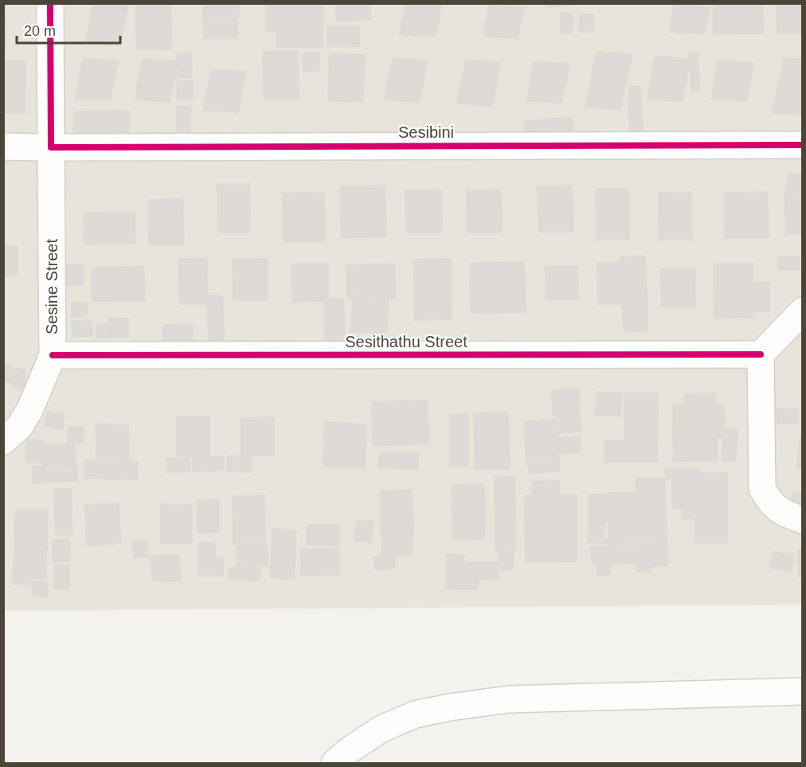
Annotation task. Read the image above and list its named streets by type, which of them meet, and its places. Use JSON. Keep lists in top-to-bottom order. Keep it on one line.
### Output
{"streets":{"street":["Sesibini","Sesine Street","Sesithathu Street"]},"crossings":[["Sesibini","Sesine Street"],["Sesine Street","Sesithathu Street"]],"scale_bar":"20 m"}
